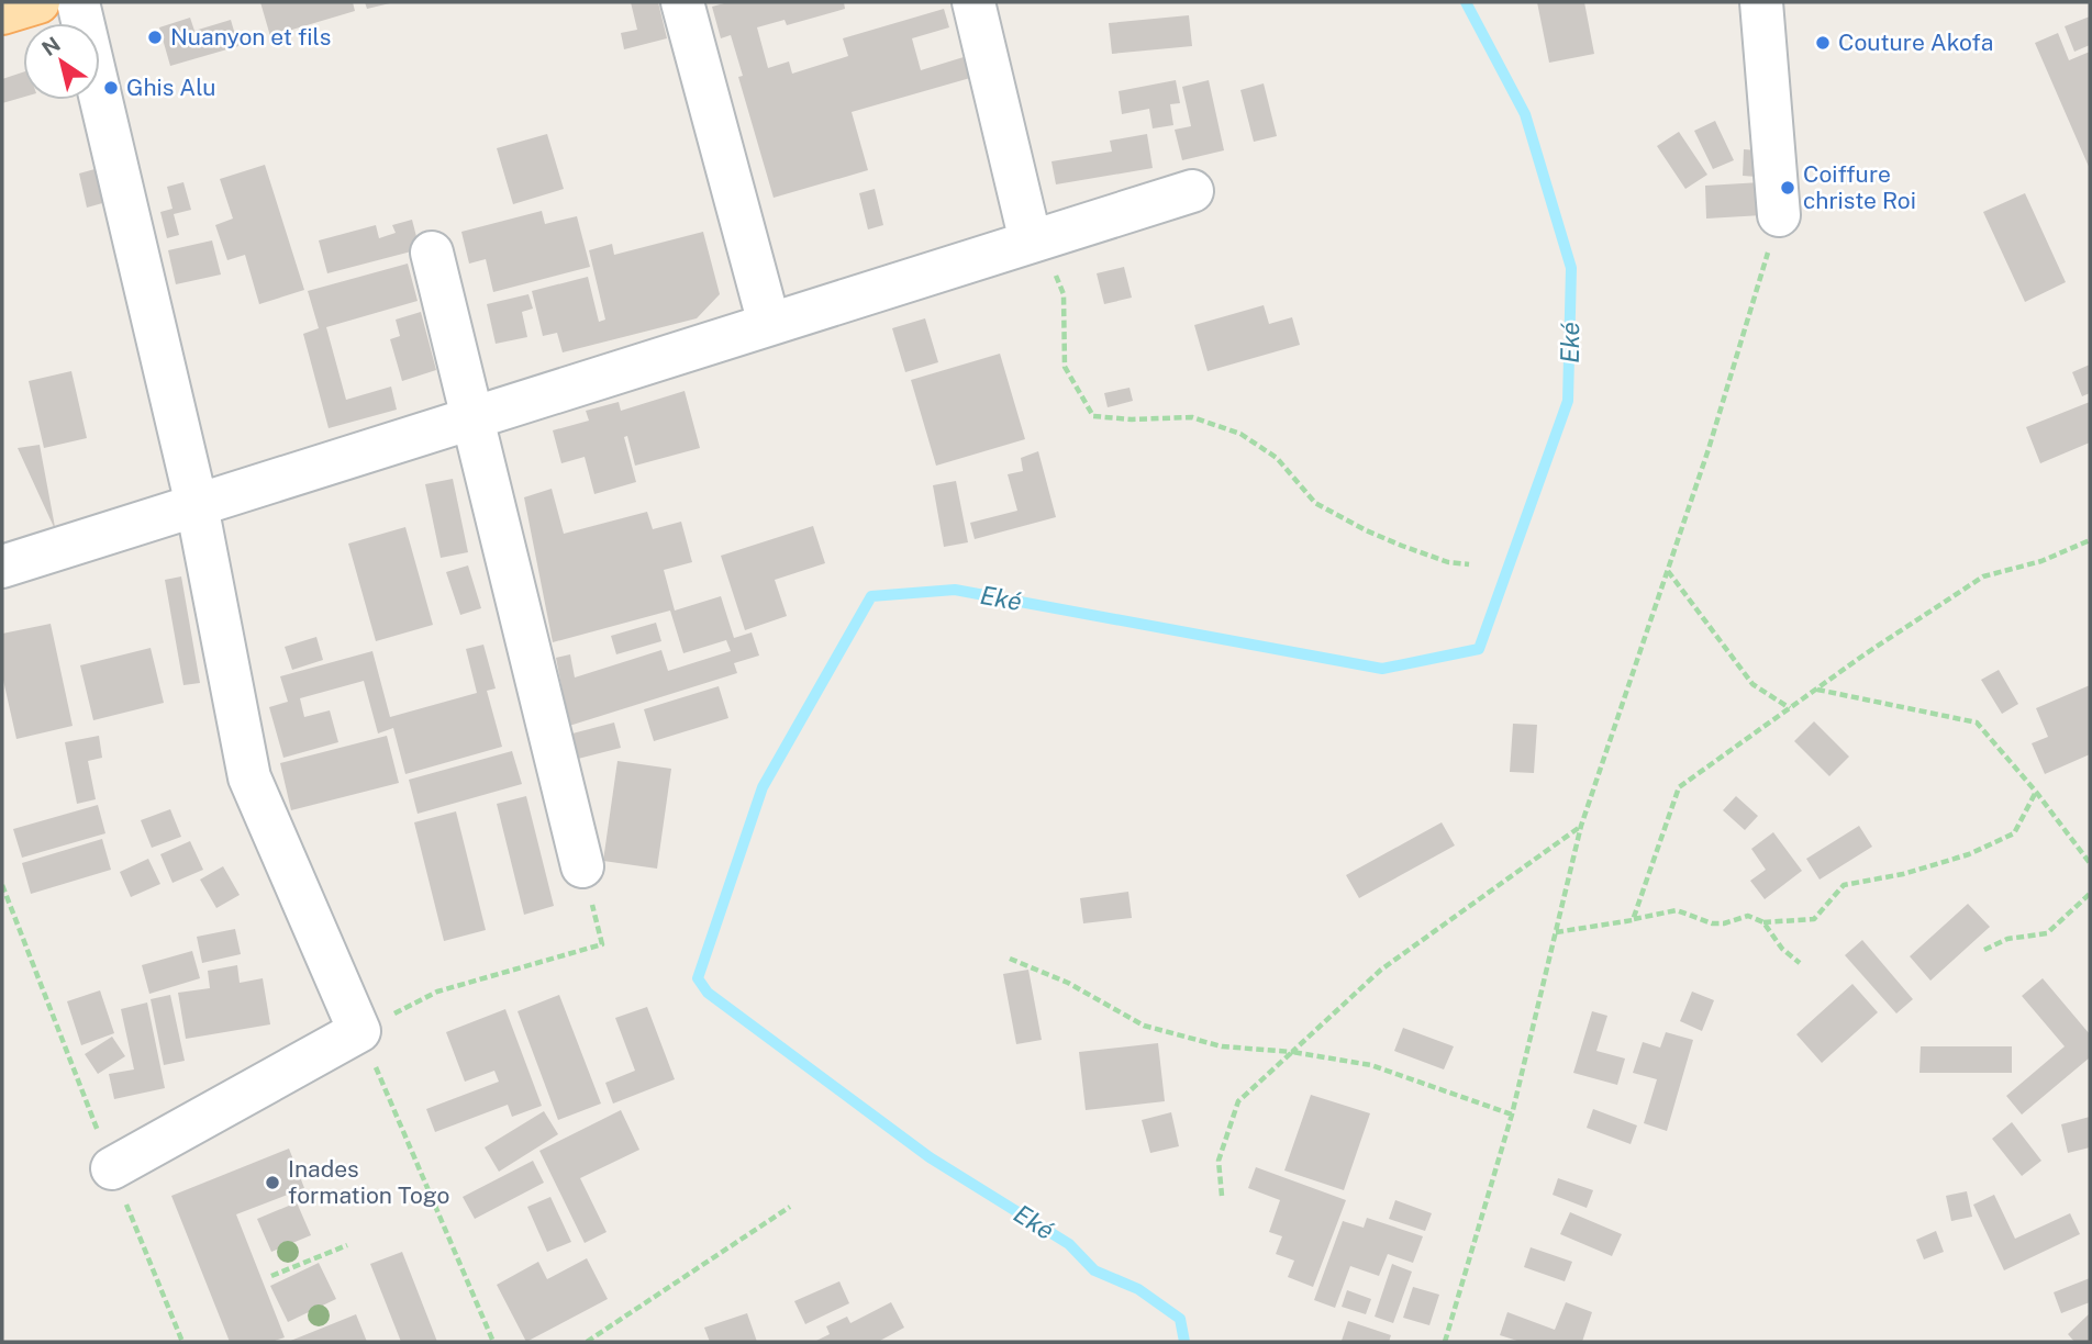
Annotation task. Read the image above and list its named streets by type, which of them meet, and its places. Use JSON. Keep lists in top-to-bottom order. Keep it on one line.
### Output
{"water":["Eké"],"places":["Nuanyon et fils","Couture Akofa","Ghis Alu","Coiffure christe Roi","Inades formation Togo"],"north":"top left"}
